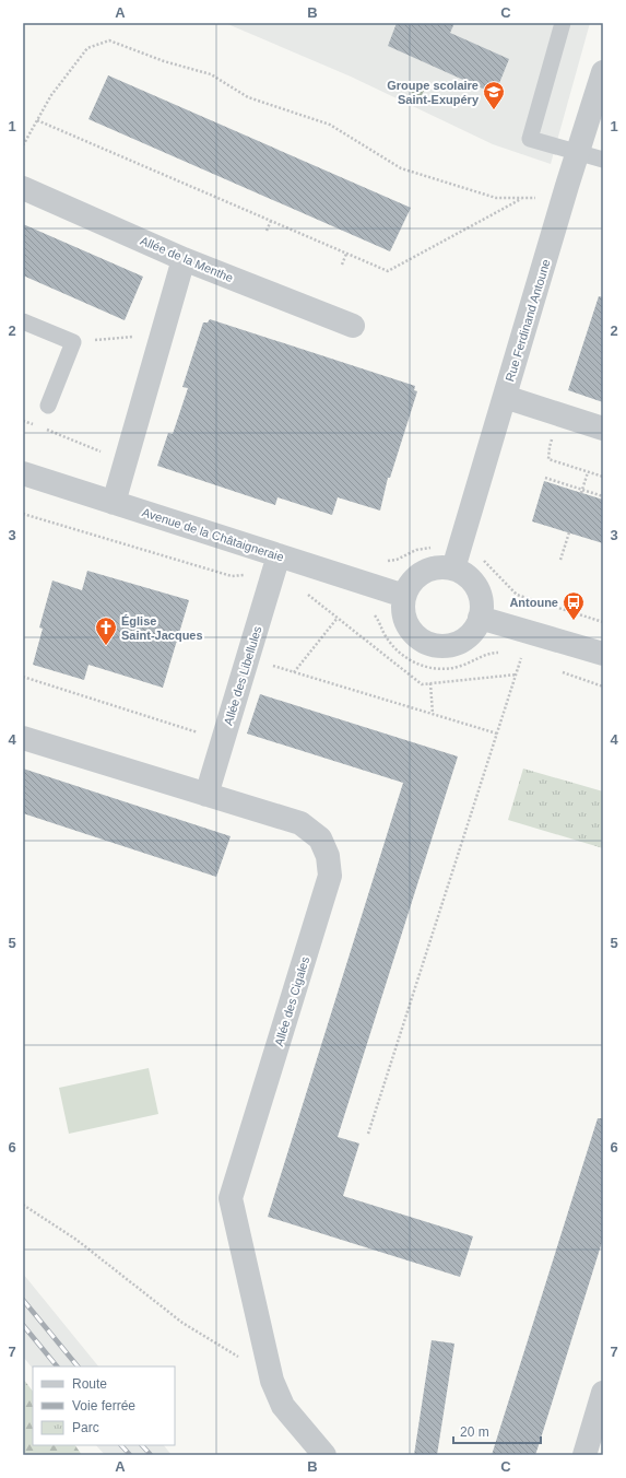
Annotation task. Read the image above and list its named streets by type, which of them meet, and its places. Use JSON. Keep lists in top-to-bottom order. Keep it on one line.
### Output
{"streets":{"street":["Allée de la Menthe","Rue Ferdinand Antoune","Avenue de la Châtaigneraie","Allée des Libellules","Allée des Cigales"]},"crossings":[["Rue Ferdinand Antoune","Avenue de la Châtaigneraie"],["Avenue de la Châtaigneraie","Allée des Libellules"],["Allée des Libellules","Allée des Cigales"]],"places":{"school or university":["Groupe scolaire Saint-Exupéry"],"bus stop":["Antoune"],"church":["Église Saint-Jacques"]},"legend":["Route","Voie ferrée","Parc"],"scale_bar":"20 m","grid":{"columns":["A","B","C"],"rows":["1","2","3","4","5","6","7"]}}
